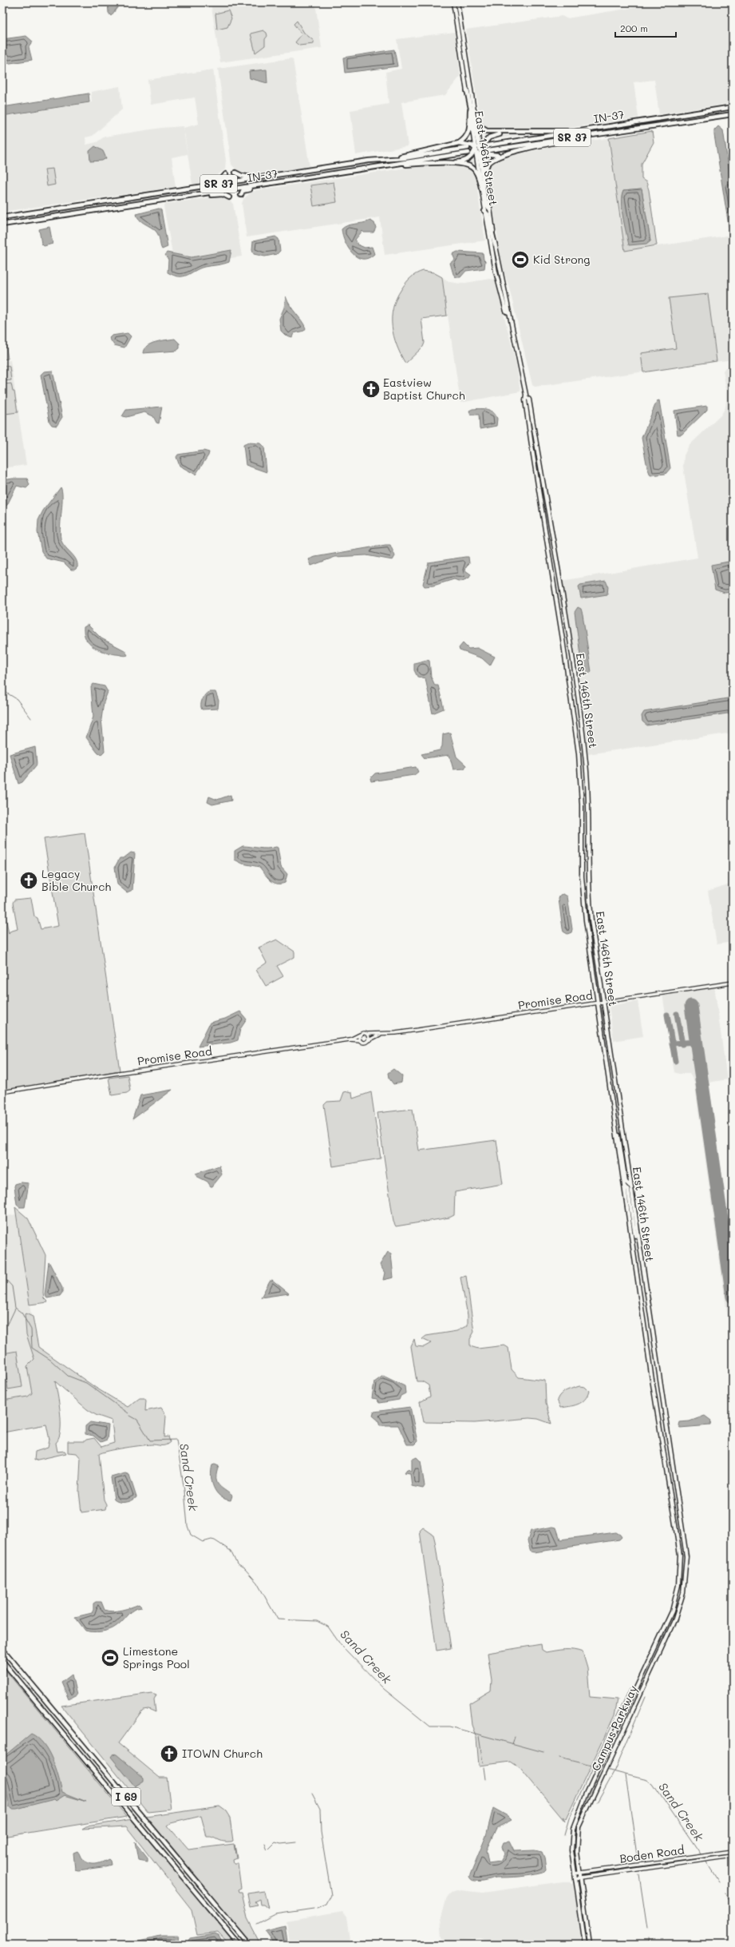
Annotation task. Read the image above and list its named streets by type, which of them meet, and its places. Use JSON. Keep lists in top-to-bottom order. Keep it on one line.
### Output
{"streets":{"highway":["IN-37","SR 37","I 69"],"main road":["East 146th Street","Promise Road","Campus Parkway","Boden Road"]},"crossings":[["East 146th Street","Promise Road"],["East 146th Street","Campus Parkway"],["Campus Parkway","Boden Road"]],"water":["Sand Creek"],"places":{"sports":["Kid Strong","Limestone Springs Pool"],"church":["Eastview Baptist Church","Legacy Bible Church","ITOWN Church"]},"scale_bar":"200 m"}
